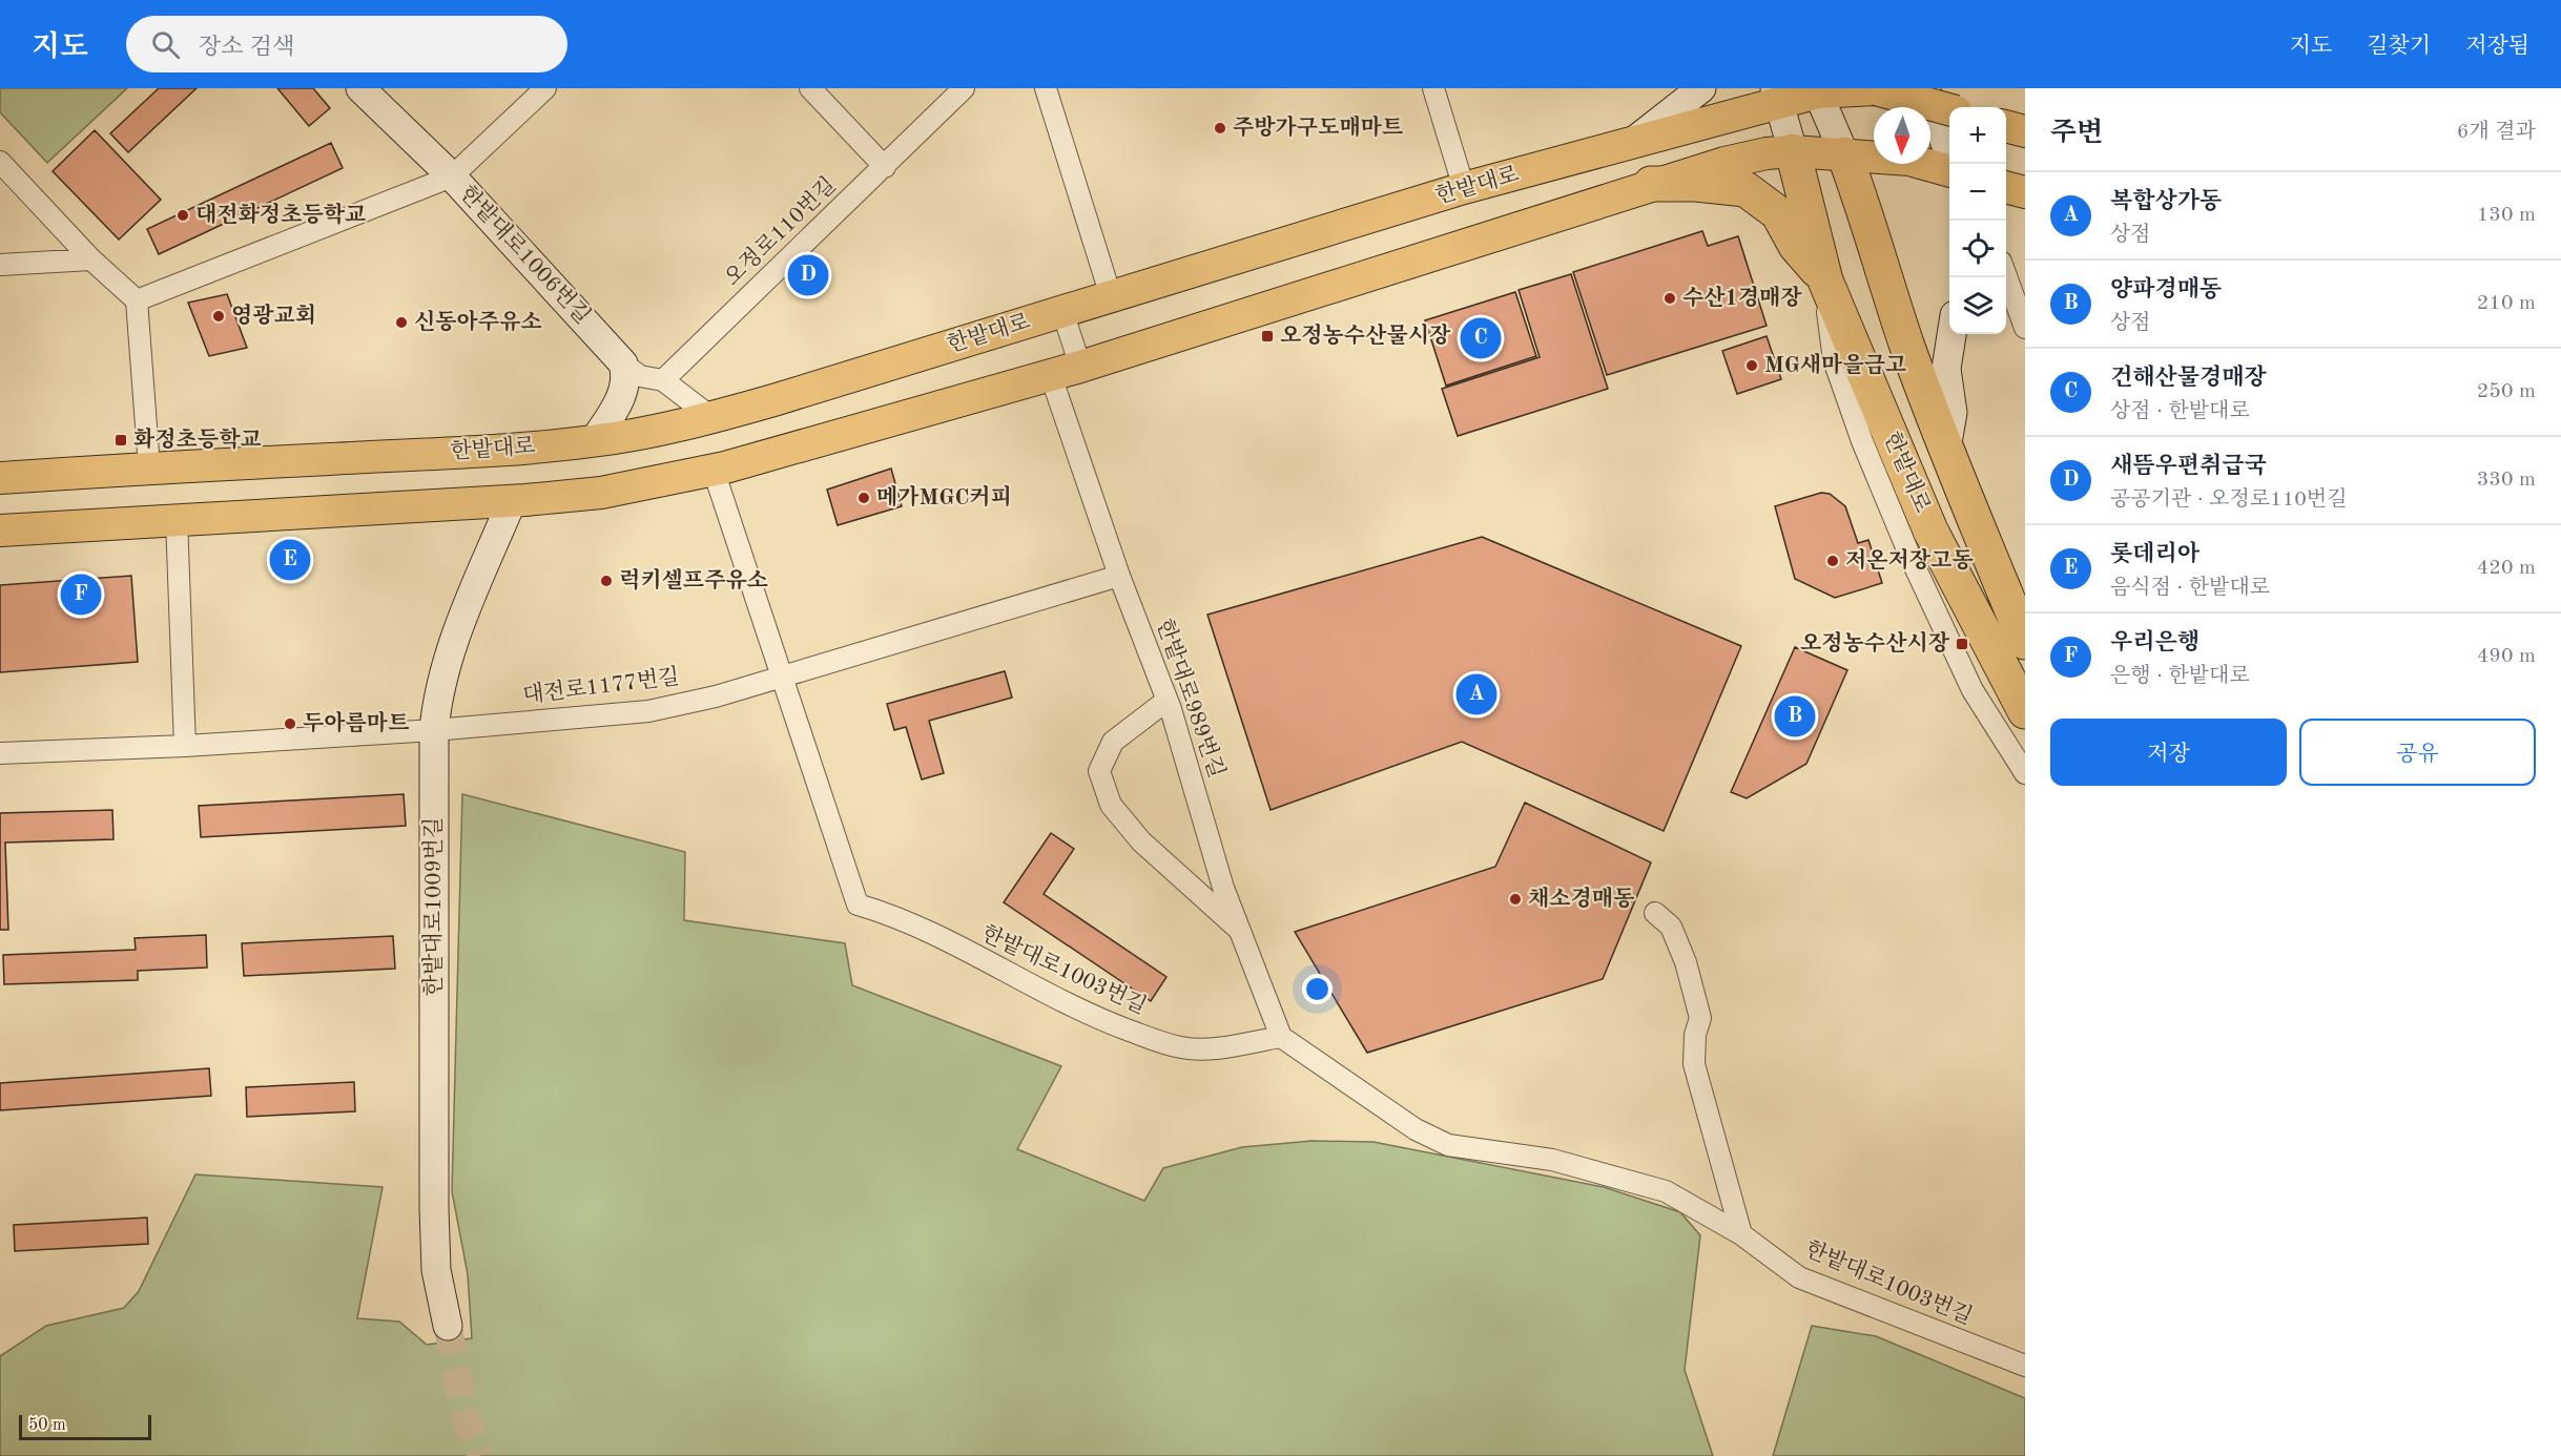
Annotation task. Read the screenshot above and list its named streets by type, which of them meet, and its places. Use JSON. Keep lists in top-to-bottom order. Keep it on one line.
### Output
{"streets":{"highway":["한밭대로"],"street":["오정로110번길","한밭대로1006번길","대전로1177번길","한밭대로989번길","한밭대로1009번길","한밭대로1003번길"]},"crossings":[["한밭대로","한밭대로989번길"],["대전로1177번길","한밭대로989번길"],["대전로1177번길","한밭대로1009번길"],["대전로1177번길","한밭대로1003번길"],["한밭대로989번길","한밭대로1003번길"]],"places":{"other":["주방가구도매마트","대전화정초등학교","수산1경매장","영광교회","신동아주유소","MG새마을금고","메가MGC커피","저온저장고동","럭키셀프주유소","두아름마트","채소경매동"],"transit":["오정농수산물시장","화정초등학교","오정농수산시장"]},"scale_bar":"50 m","north":"bottom","page":{"header":"지도","search":"장소 검색","nav":["지도","길찾기","저장됨"],"heading":["주변","6개 결과"],"map_buttons":["+","−"],"list":[{"mark":"A","name":"복합상가동","note":"상점","value":"130 m"},{"mark":"B","name":"양파경매동","note":"상점","value":"210 m"},{"mark":"C","name":"건해산물경매장","note":"상점 · 한밭대로","value":"250 m"},{"mark":"D","name":"새뜸우편취급국","note":"공공기관 · 오정로110번길","value":"330 m"},{"mark":"E","name":"롯데리아","note":"음식점 · 한밭대로","value":"420 m"},{"mark":"F","name":"우리은행","note":"은행 · 한밭대로","value":"490 m"}],"pins":["D","C","E","F","A","B"],"buttons":["저장","공유"],"scale":"50 m"}}
